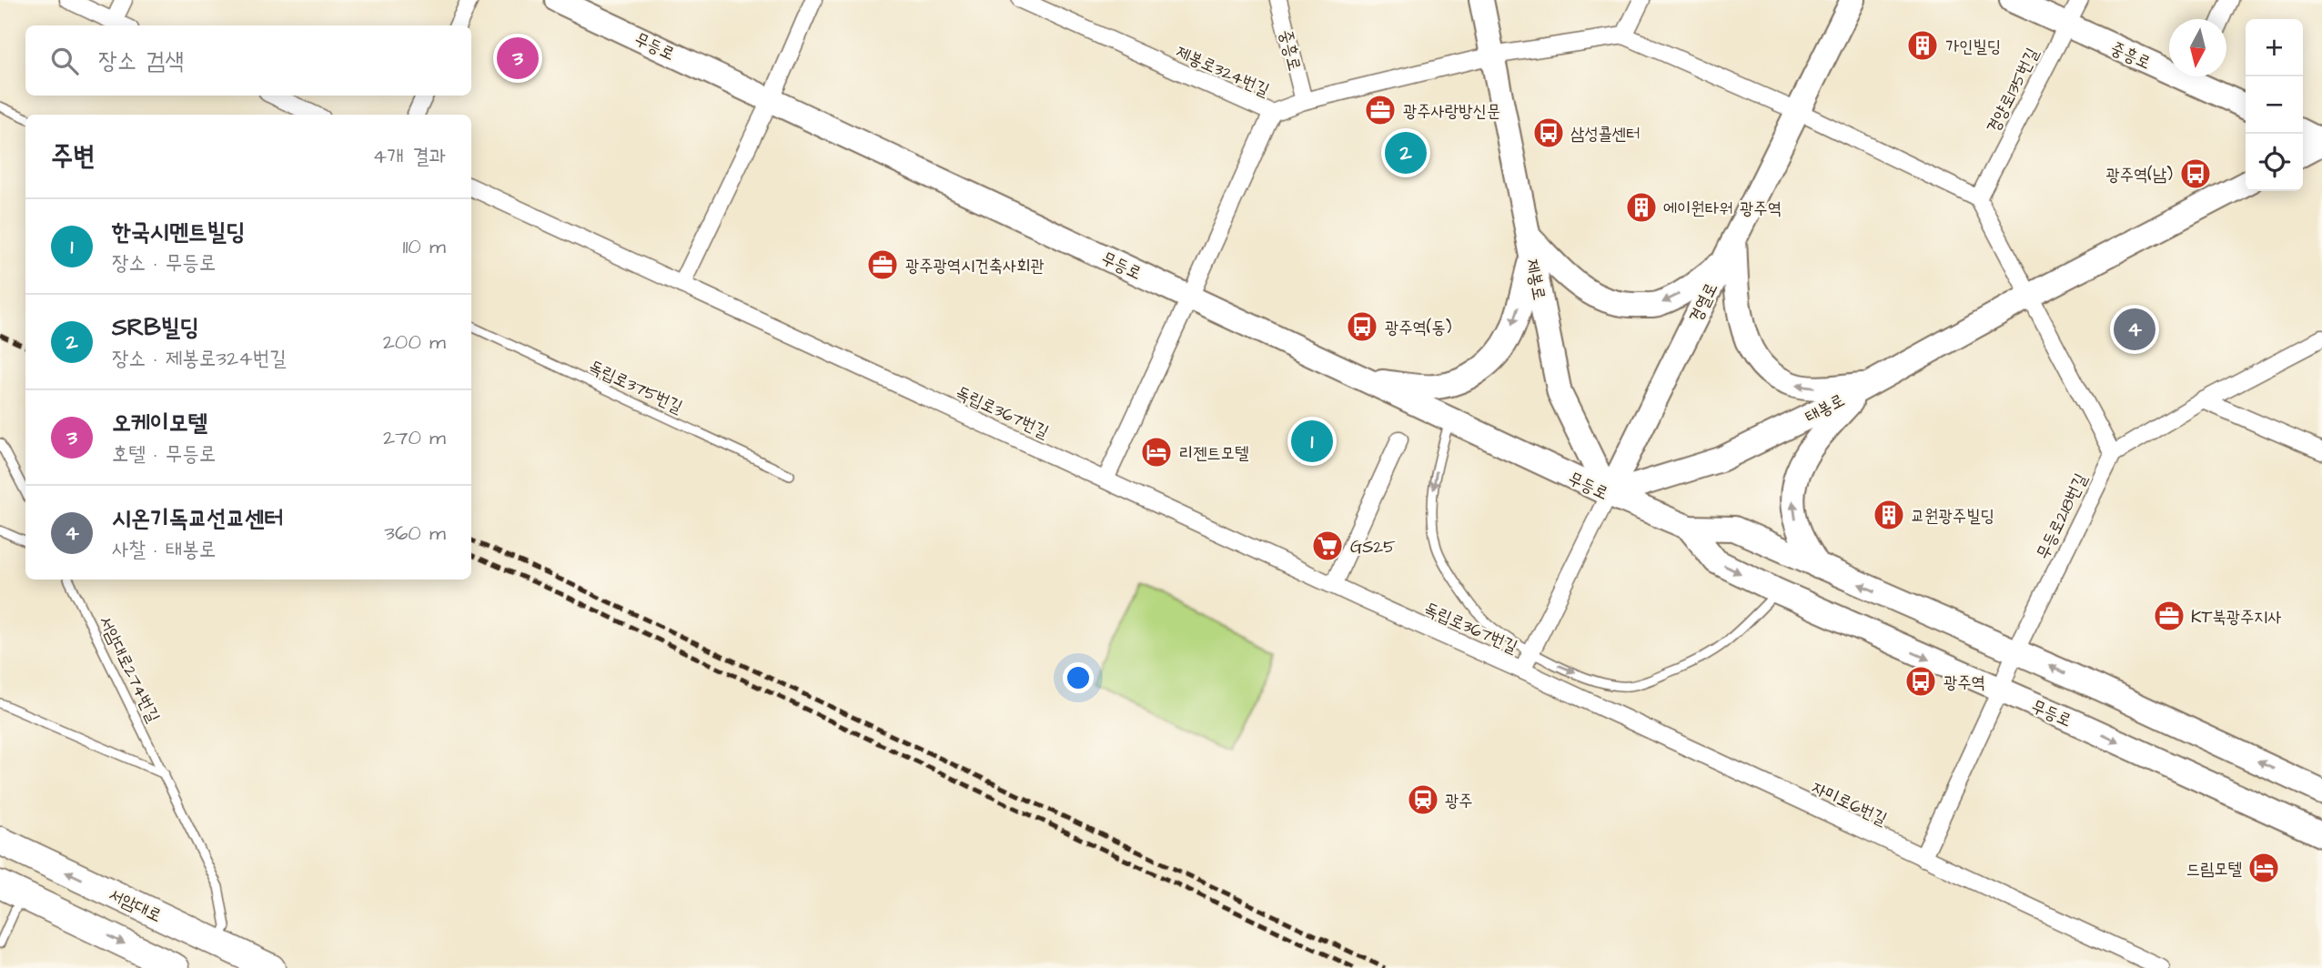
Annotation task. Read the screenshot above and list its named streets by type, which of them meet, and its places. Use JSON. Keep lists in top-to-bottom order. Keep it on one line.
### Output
{"streets":{"main road":["서암대로"],"street":["무등로","중흥로","제봉로324번길","경양로135번길","제봉로","경열로","태봉로","독립로367번길","무등로218번길","자미로6번길"],"lane":["독립로375번길","서암대로274번길"]},"crossings":[["무등로","제봉로"],["무등로","경열로"],["무등로","태봉로"],["무등로","무등로218번길"],["중흥로","제봉로324번길"],["중흥로","경양로135번길"],["제봉로324번길","제봉로"],["제봉로","경열로"],["제봉로","태봉로"],["경열로","태봉로"],["독립로367번길","자미로6번길"],["무등로218번길","자미로6번길"],["서암대로274번길","서암대로"]],"places":{"building":["가인빌딩","에이원타워 광주역","교원광주빌딩"],"office":["광주사랑방신문","광주광역시건축사회관","KT북광주지사"],"bus stop":["삼성콜센터","광주역(남)","광주역(동)","광주역"],"hotel":["리젠트모텔","드림모텔"],"supermarket":["GS25"],"station":["광주"]},"north":"bottom","page":{"map_buttons":["+","−"],"search":"장소 검색","pins":["3","2","4","1"],"heading":["주변","4개 결과"],"list":[{"mark":"1","name":"한국시멘트빌딩","note":"장소 · 무등로","value":"110 m"},{"mark":"2","name":"SRB빌딩","note":"장소 · 제봉로324번길","value":"200 m"},{"mark":"3","name":"오케이모텔","note":"호텔 · 무등로","value":"270 m"},{"mark":"4","name":"시온기독교선교센터","note":"사찰 · 태봉로","value":"360 m"}]}}
